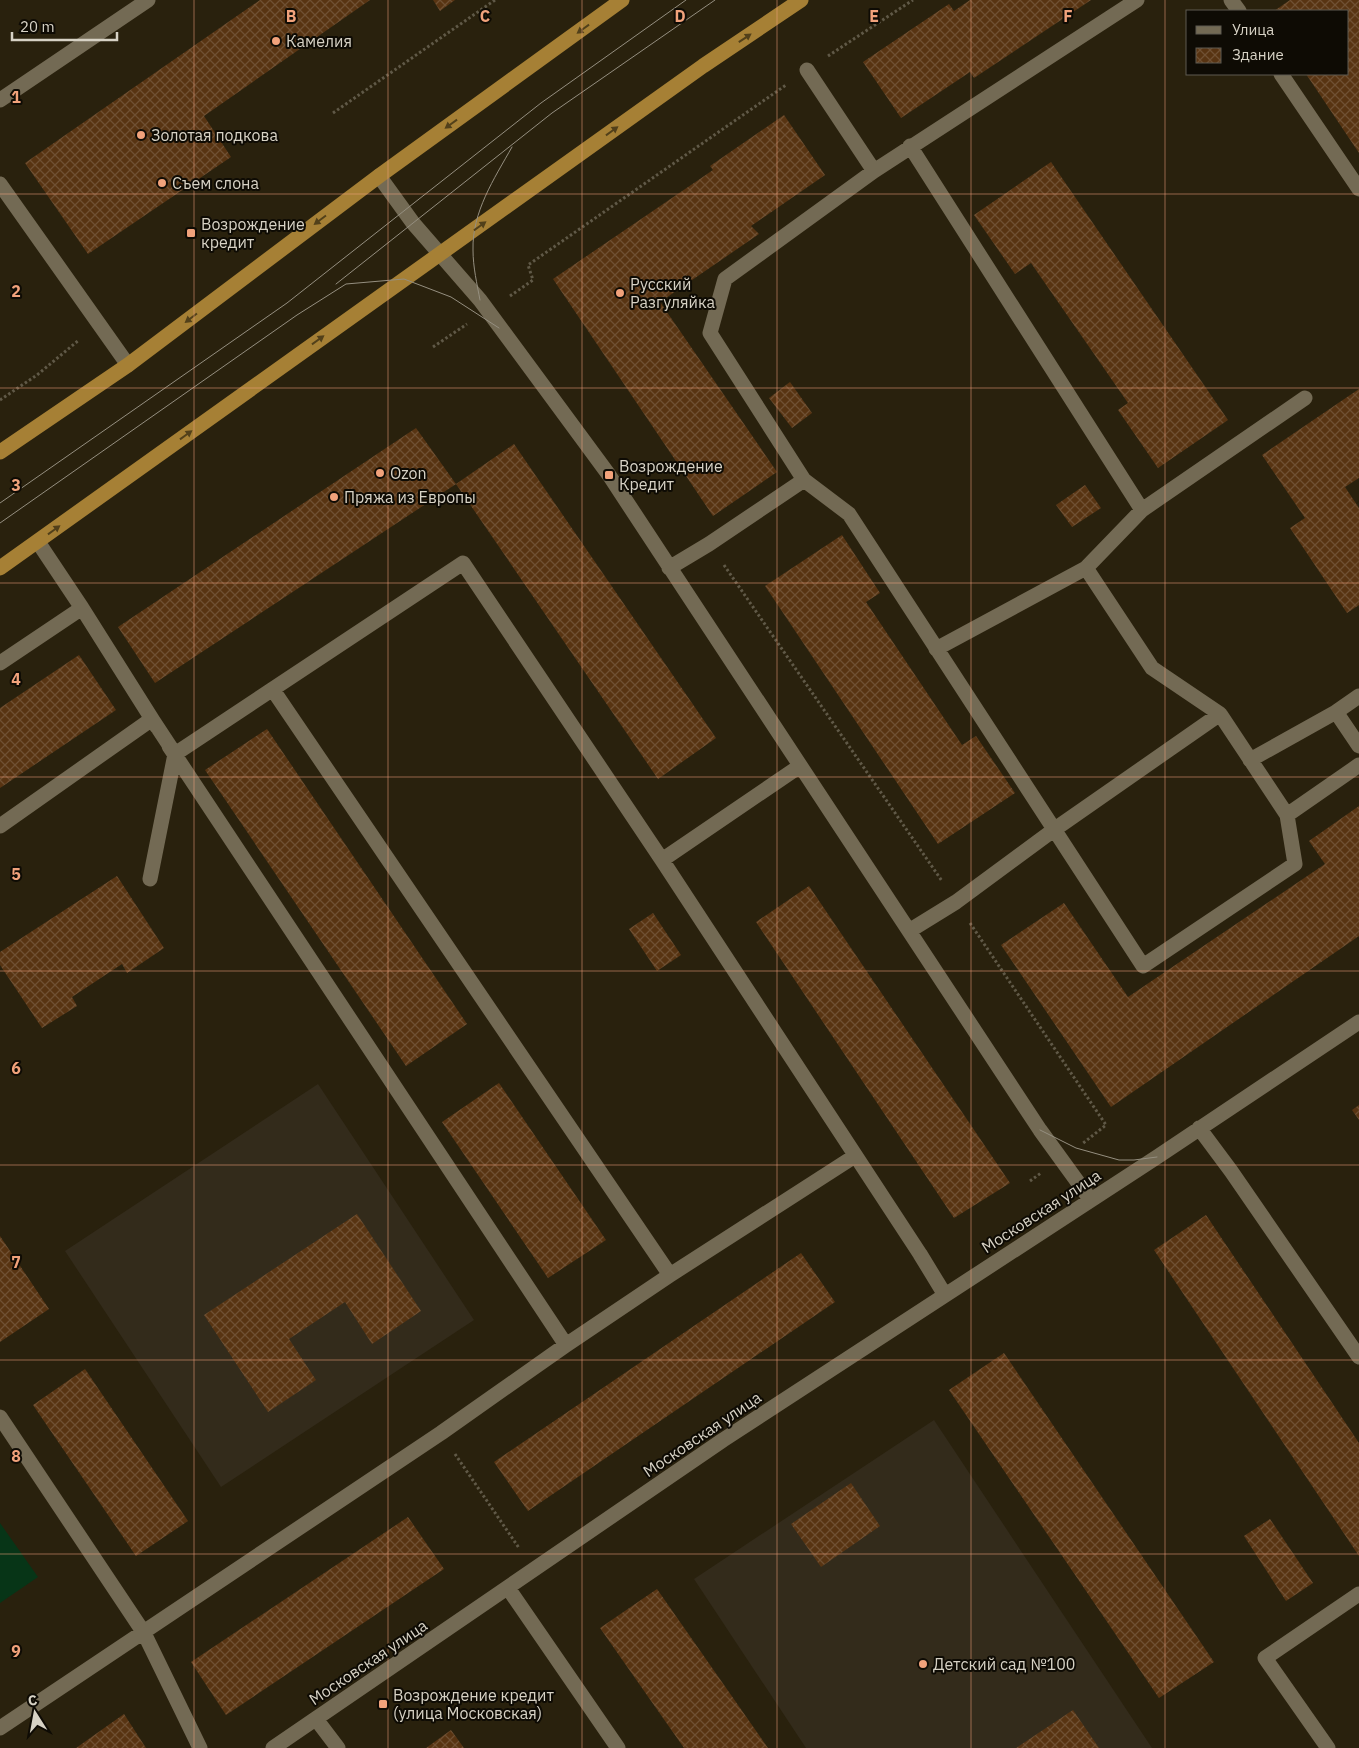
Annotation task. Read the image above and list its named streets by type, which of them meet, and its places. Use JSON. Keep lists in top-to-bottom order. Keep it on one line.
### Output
{"streets":{"street":["Московская улица"]},"places":{"other":["Камелия","Золотая подкова","Съем слона","Русский Разгуляйка","Ozon","Пряжа из Европы","Детский сад №100"],"transit":["Возрождение кредит","Возрождение Кредит","Возрождение кредит (улица Московская)"]},"legend":["Улица","Здание"],"scale_bar":"20 m","north":"top","grid":{"columns":["B","C","D","E","F"],"rows":["1","2","3","4","5","6","7","8","9"]}}
